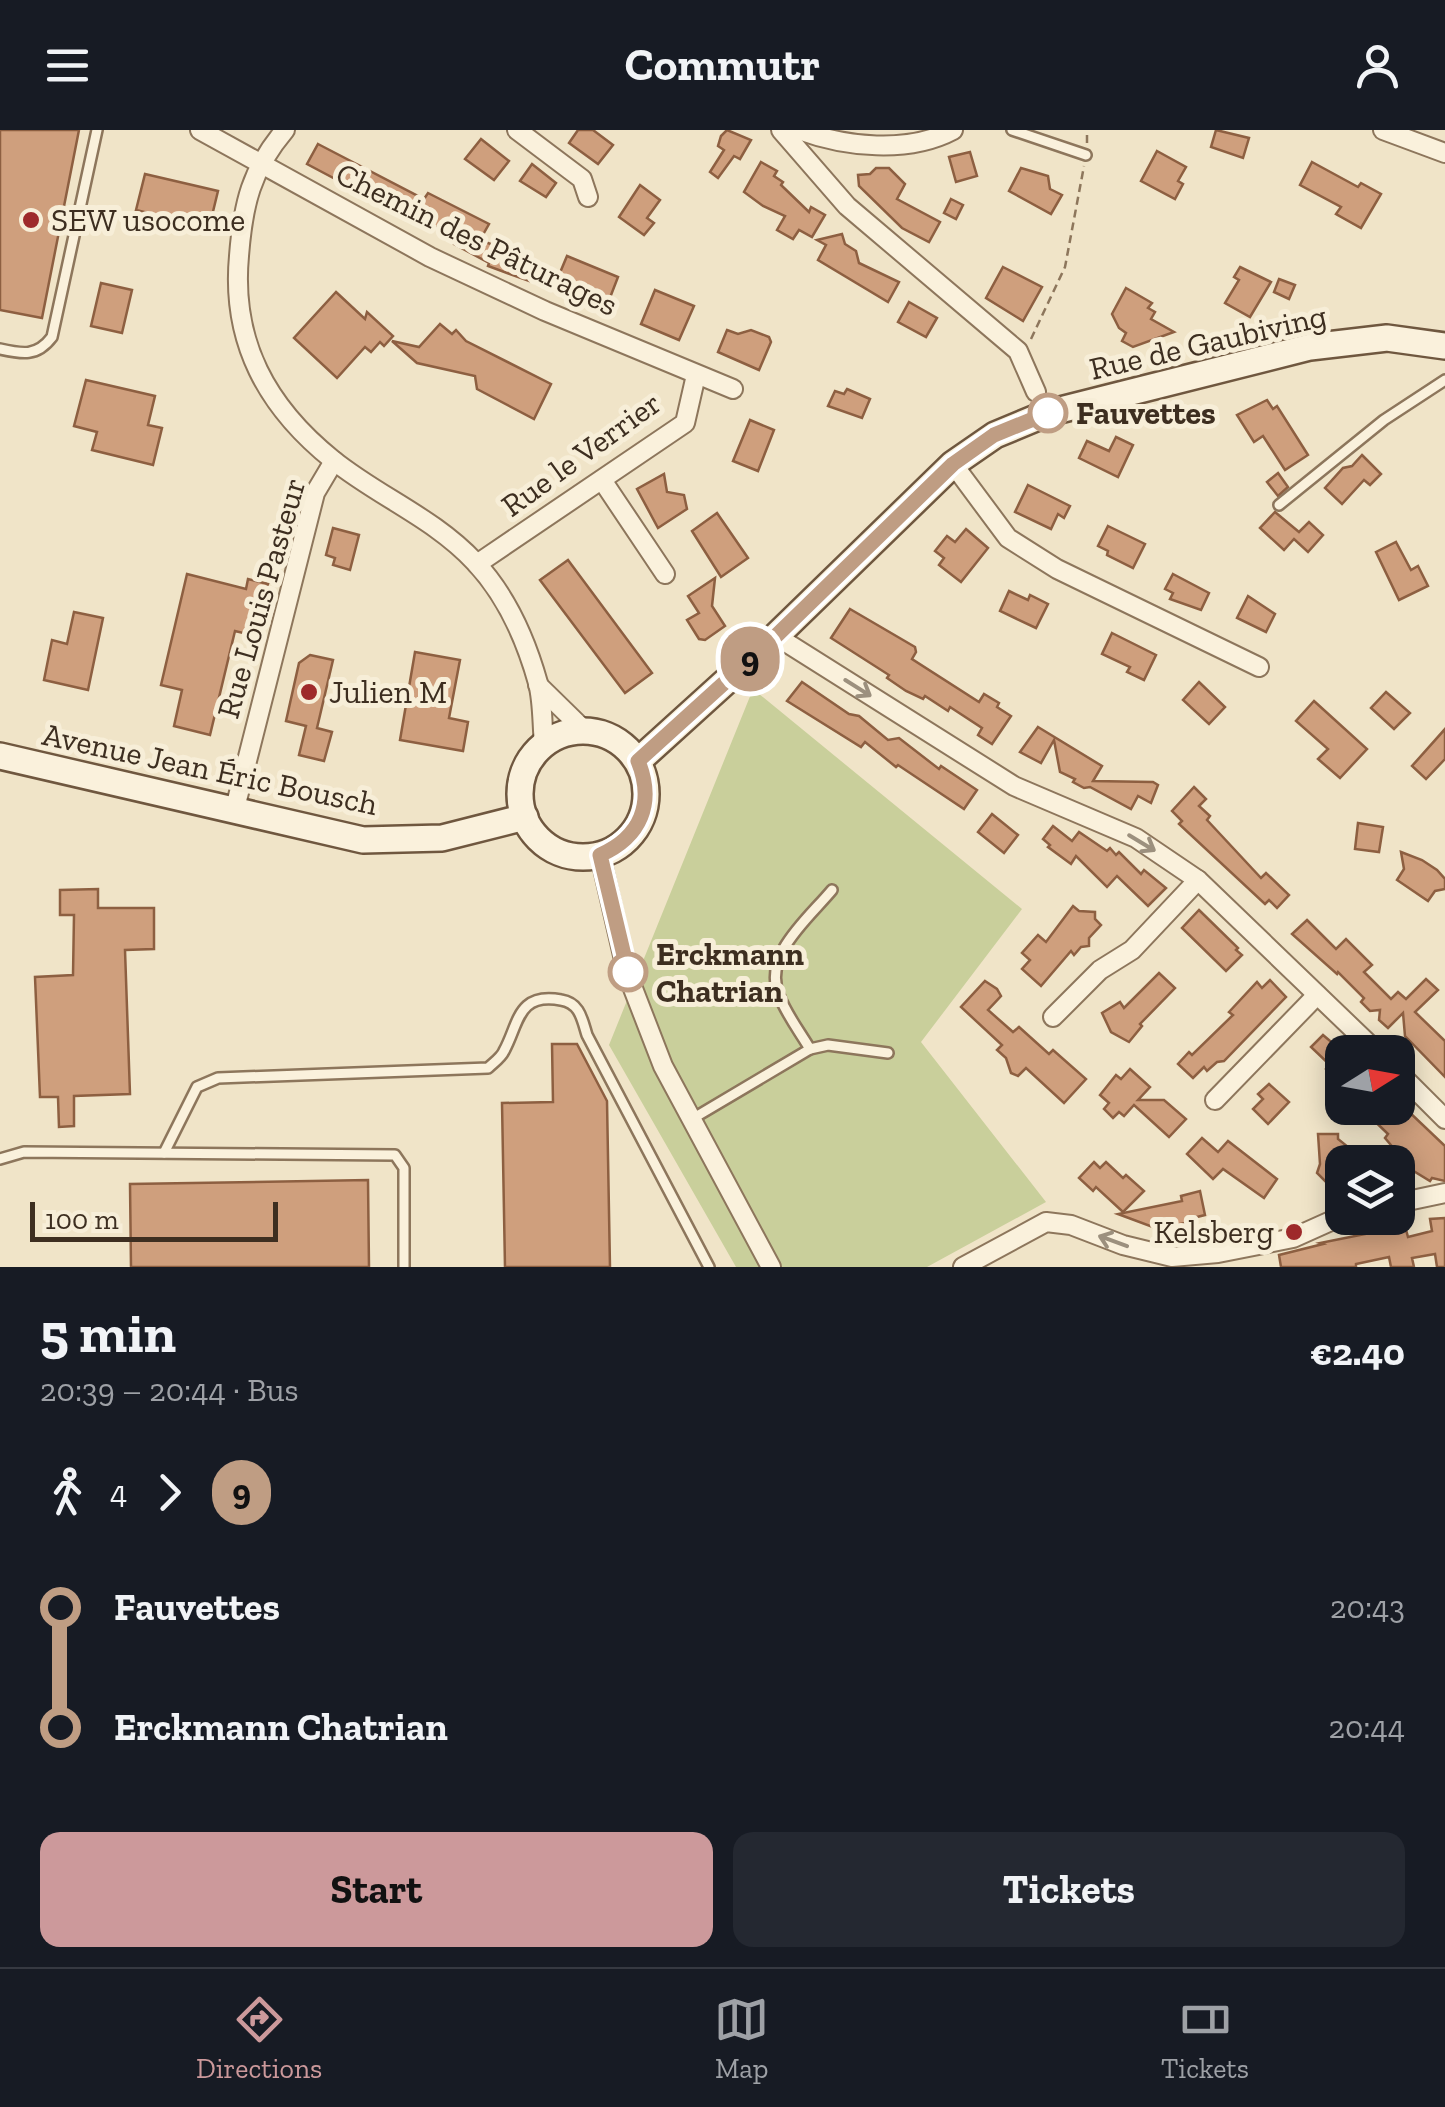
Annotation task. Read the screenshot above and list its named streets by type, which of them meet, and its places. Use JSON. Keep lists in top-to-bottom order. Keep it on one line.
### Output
{"streets":{"main road":["Rue de Gaubiving","Avenue Jean Éric Bousch"],"street":["Chemin des Pâturages","Rue le Verrier","Rue Louis Pasteur"]},"crossings":[["Chemin des Pâturages","Rue le Verrier"],["Rue de Gaubiving","Avenue Jean Éric Bousch"],["Rue Louis Pasteur","Avenue Jean Éric Bousch"]],"places":["SEW usocome","Fauvettes","Julien M","Erckmann Chatrian","Kelsberg"],"lines":["bus line 9"],"scale_bar":"100 m","north":"right","page":{"header":"Commutr","on_map":"9","scale":"100 m","heading":["5 min","20:39 – 20:44 · Bus","€2.40"],"legs":["4","9"],"list":[{"name":"Fauvettes","value":"20:43"},{"name":"Erckmann Chatrian","value":"20:44"}],"buttons":["Start","Tickets"],"tabs":["Directions","Map","Tickets"]}}
